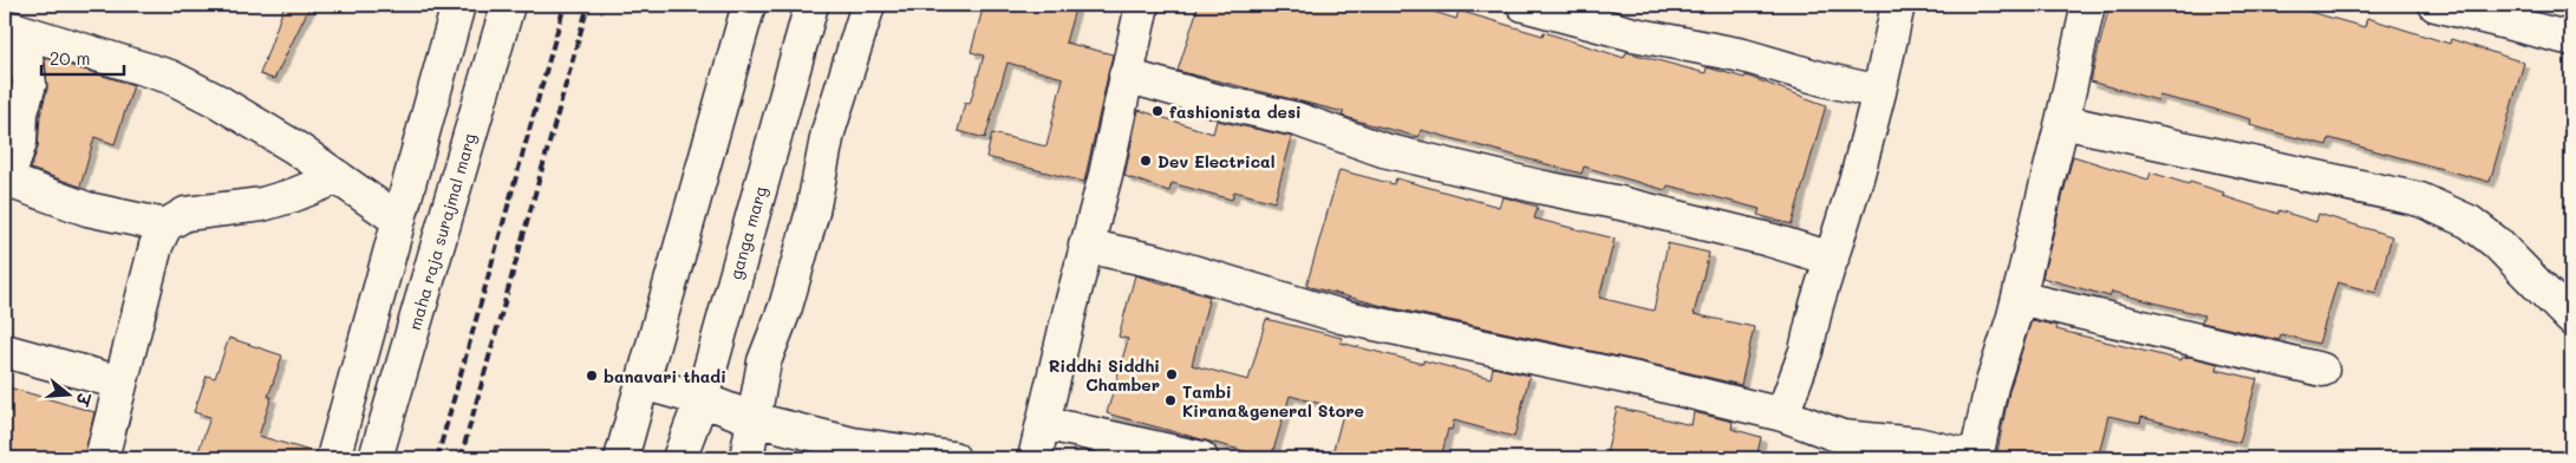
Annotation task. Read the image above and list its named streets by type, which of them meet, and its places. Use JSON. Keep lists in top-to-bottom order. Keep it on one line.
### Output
{"streets":{"street":["maha raja surajmal marg","ganga marg"]},"places":["fashionista desi","Dev Electrical","Riddhi Siddhi Chamber","banavari thadi","Tambi Kirana&general Store"],"scale_bar":"20 m","north":"right"}
